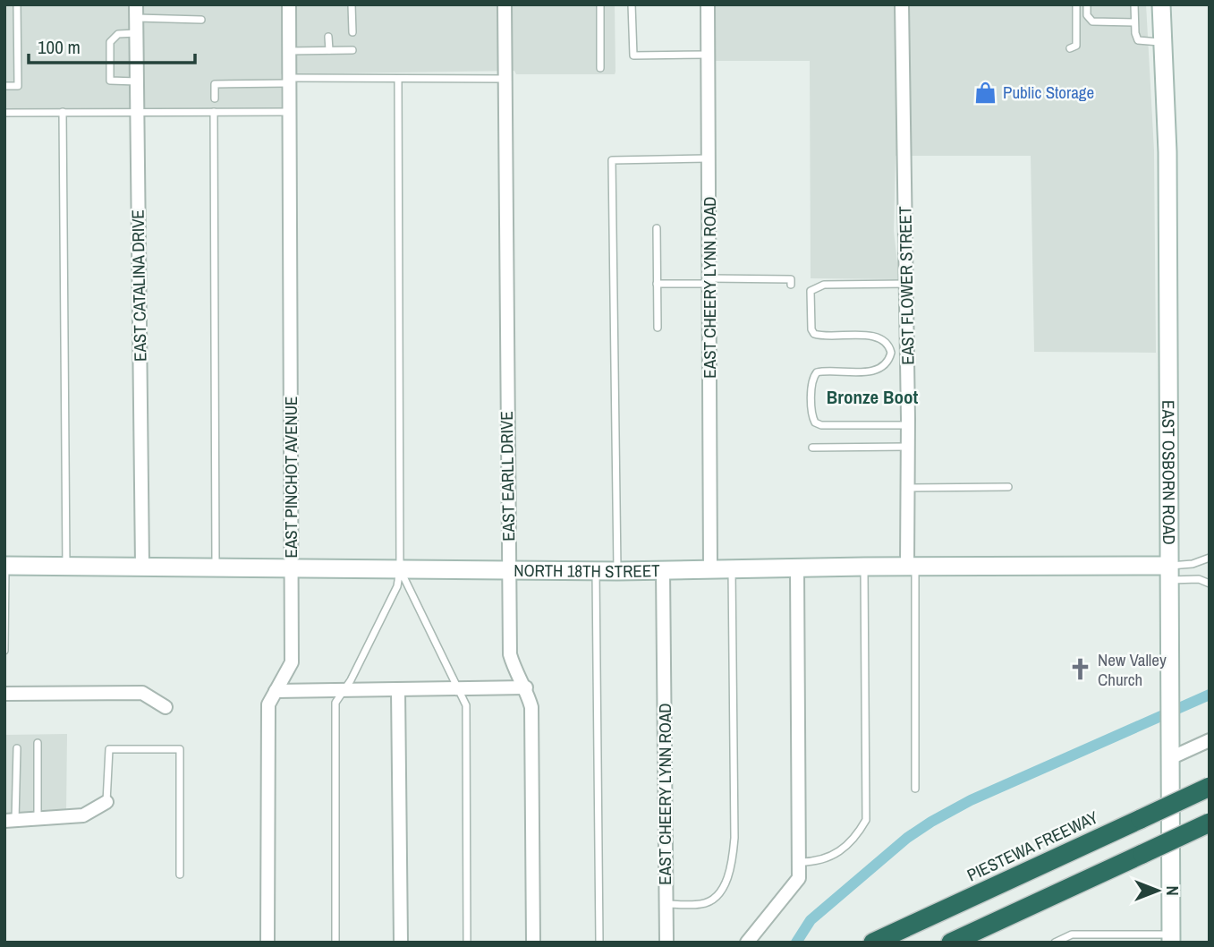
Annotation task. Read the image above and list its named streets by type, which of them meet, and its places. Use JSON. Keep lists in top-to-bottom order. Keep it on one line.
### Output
{"streets":{"highway":["PIESTEWA FREEWAY"],"street":["EAST CATALINA DRIVE","EAST FLOWER STREET","EAST CHEERY LYNN ROAD","EAST OSBORN ROAD","EAST EARLL DRIVE","EAST PINCHOT AVENUE","NORTH 18TH STREET"]},"crossings":[["EAST CATALINA DRIVE","NORTH 18TH STREET"],["EAST FLOWER STREET","NORTH 18TH STREET"],["EAST CHEERY LYNN ROAD","NORTH 18TH STREET"],["EAST OSBORN ROAD","NORTH 18TH STREET"],["EAST EARLL DRIVE","NORTH 18TH STREET"],["EAST PINCHOT AVENUE","NORTH 18TH STREET"]],"districts":["Bronze Boot"],"places":{"shop":["Public Storage"],"church":["New Valley Church"]},"scale_bar":"100 m","north":"right"}
